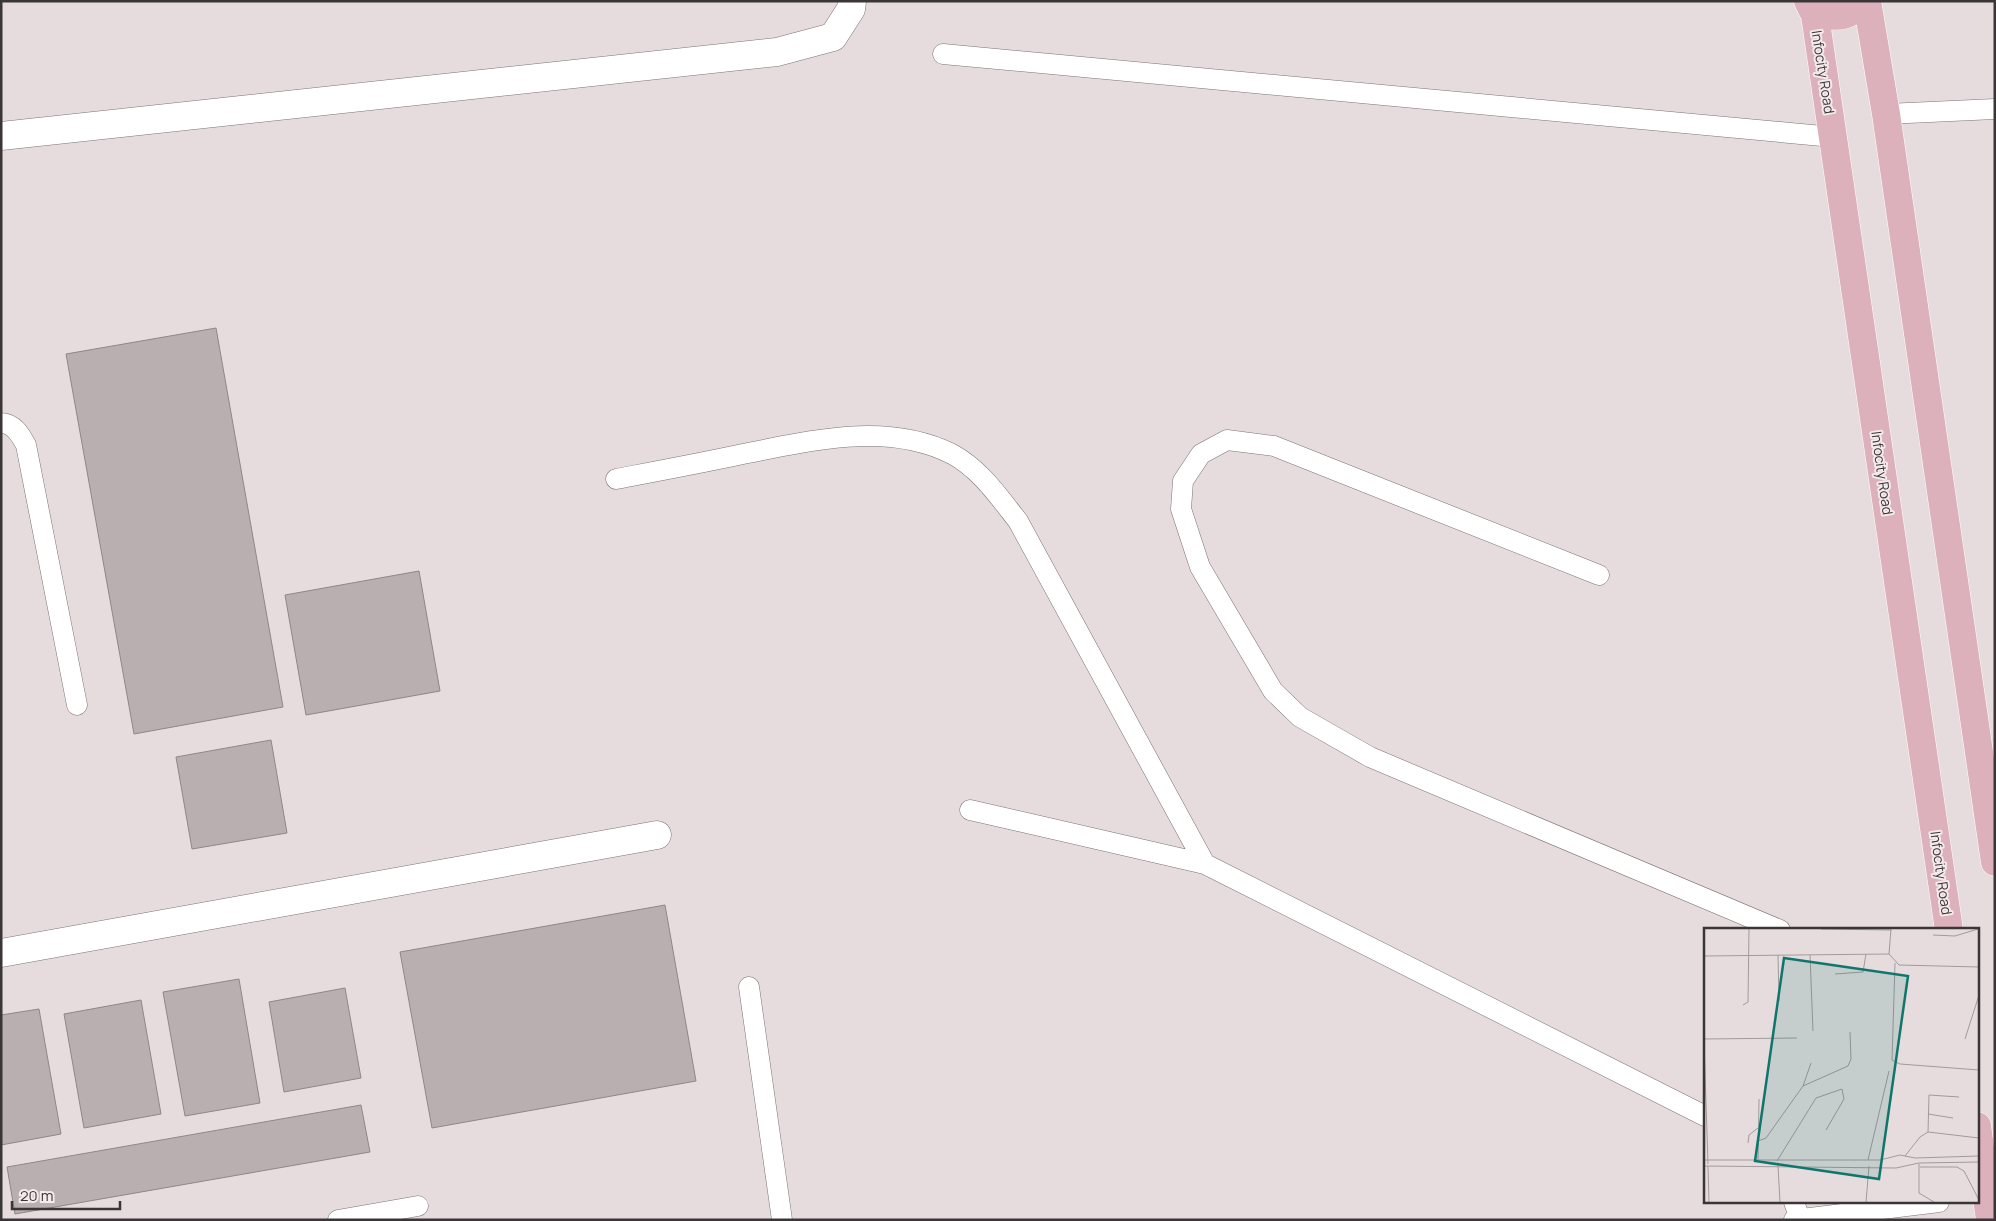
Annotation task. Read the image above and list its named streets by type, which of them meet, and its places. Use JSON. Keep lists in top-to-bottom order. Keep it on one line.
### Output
{"streets":{"main road":["Infocity Road"]},"scale_bar":"20 m"}
